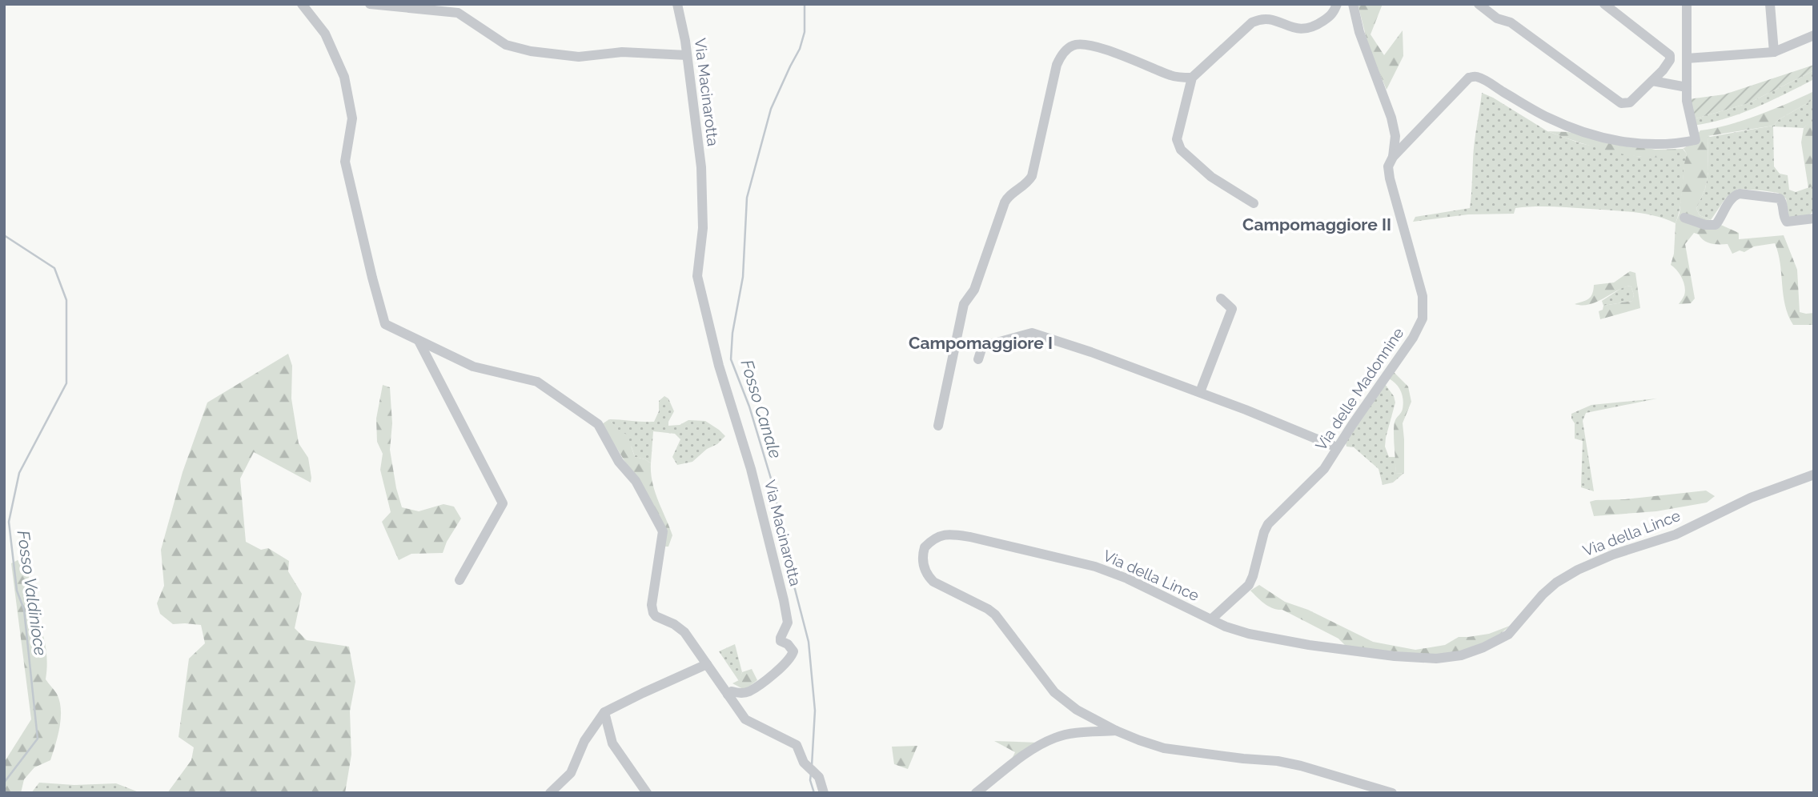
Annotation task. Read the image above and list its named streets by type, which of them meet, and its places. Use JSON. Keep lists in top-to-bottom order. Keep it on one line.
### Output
{"streets":{"street":["Via Macinarotta","Via delle Madonnine","Via della Lince"]},"crossings":[["Via delle Madonnine","Via della Lince"]],"districts":["Campomaggiore II","Campomaggiore I"],"water":["Fosso Canale","Fosso Valdinioce"]}
